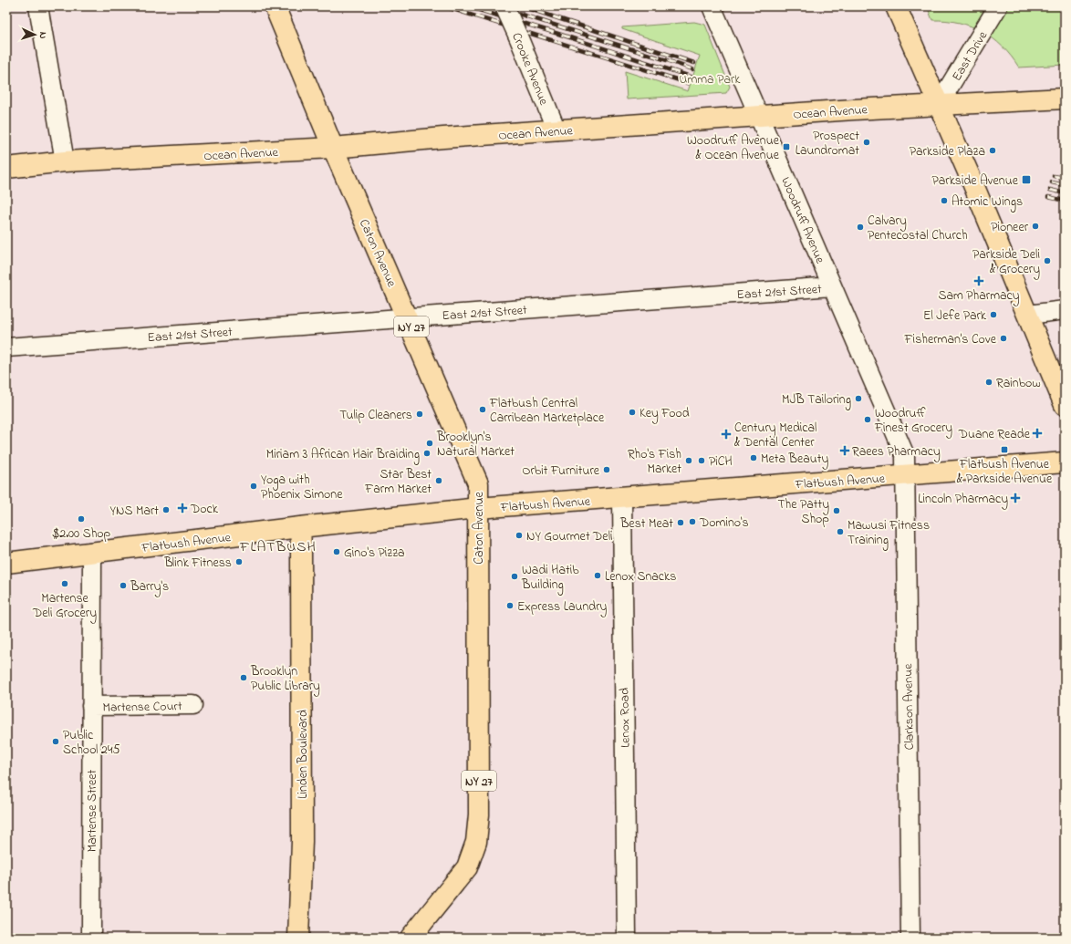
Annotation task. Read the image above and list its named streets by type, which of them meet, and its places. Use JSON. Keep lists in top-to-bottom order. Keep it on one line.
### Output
{"streets":{"main road":["Ocean Avenue","Caton Avenue","NY 27","Flatbush Avenue","Linden Boulevard"],"street":["East Drive","Crooke Avenue","Woodruff Avenue","East 21st Street","Martense Court","Clarkson Avenue","Lenox Road","Martense Street"]},"crossings":[["East Drive","Ocean Avenue"],["Crooke Avenue","Ocean Avenue"],["Ocean Avenue","Woodruff Avenue"],["Ocean Avenue","Caton Avenue"],["Woodruff Avenue","East 21st Street"],["Woodruff Avenue","Flatbush Avenue"],["Woodruff Avenue","Clarkson Avenue"],["Caton Avenue","East 21st Street"],["Caton Avenue","Flatbush Avenue"],["Flatbush Avenue","Clarkson Avenue"],["Flatbush Avenue","Lenox Road"],["Flatbush Avenue","Linden Boulevard"],["Flatbush Avenue","Martense Street"],["Martense Court","Martense Street"]],"districts":["FLATBUSH"],"parks":["Umma Park"],"places":{"other":["Prospect Laundromat","Parkside Plaza","Atomic Wings","Pioneer","Calvary Pentecostal Church","Parkside Deli & Grocery","El Jefe Park","Fisherman's Cove","Rainbow","MJB Tailoring","Flatbush Central Carribean Marketplace","Key Food","Tulip Cleaners","Woodruff Finest Grocery","Brooklyn's Natural Market","Miriam 3 African Hair Braiding","Meta Beauty","Rho's Fish Market","PiCH","Orbit Furniture","Star Best Farm Market","Yoga with Phoenix Simone","YNS Mart","The Patty Shop","$2.00 Shop","Domino's","Best Meat","Mawusi Fitness Training","NY Gourmet Deli","Gino's Pizza","Blink Fitness","Lenox Snacks","Wadi Hatib Building","Martense Deli Grocery","Barry's","Express Laundry","Brooklyn Public Library","Public School 245"],"transit":["Woodruff Avenue & Ocean Avenue","Parkside Avenue","Flatbush Avenue & Parkside Avenue"],"health":["Sam Pharmacy","Duane Reade","Century Medical & Dental Center","Raees Pharmacy","Lincoln Pharmacy","Dock"]},"north":"right"}
